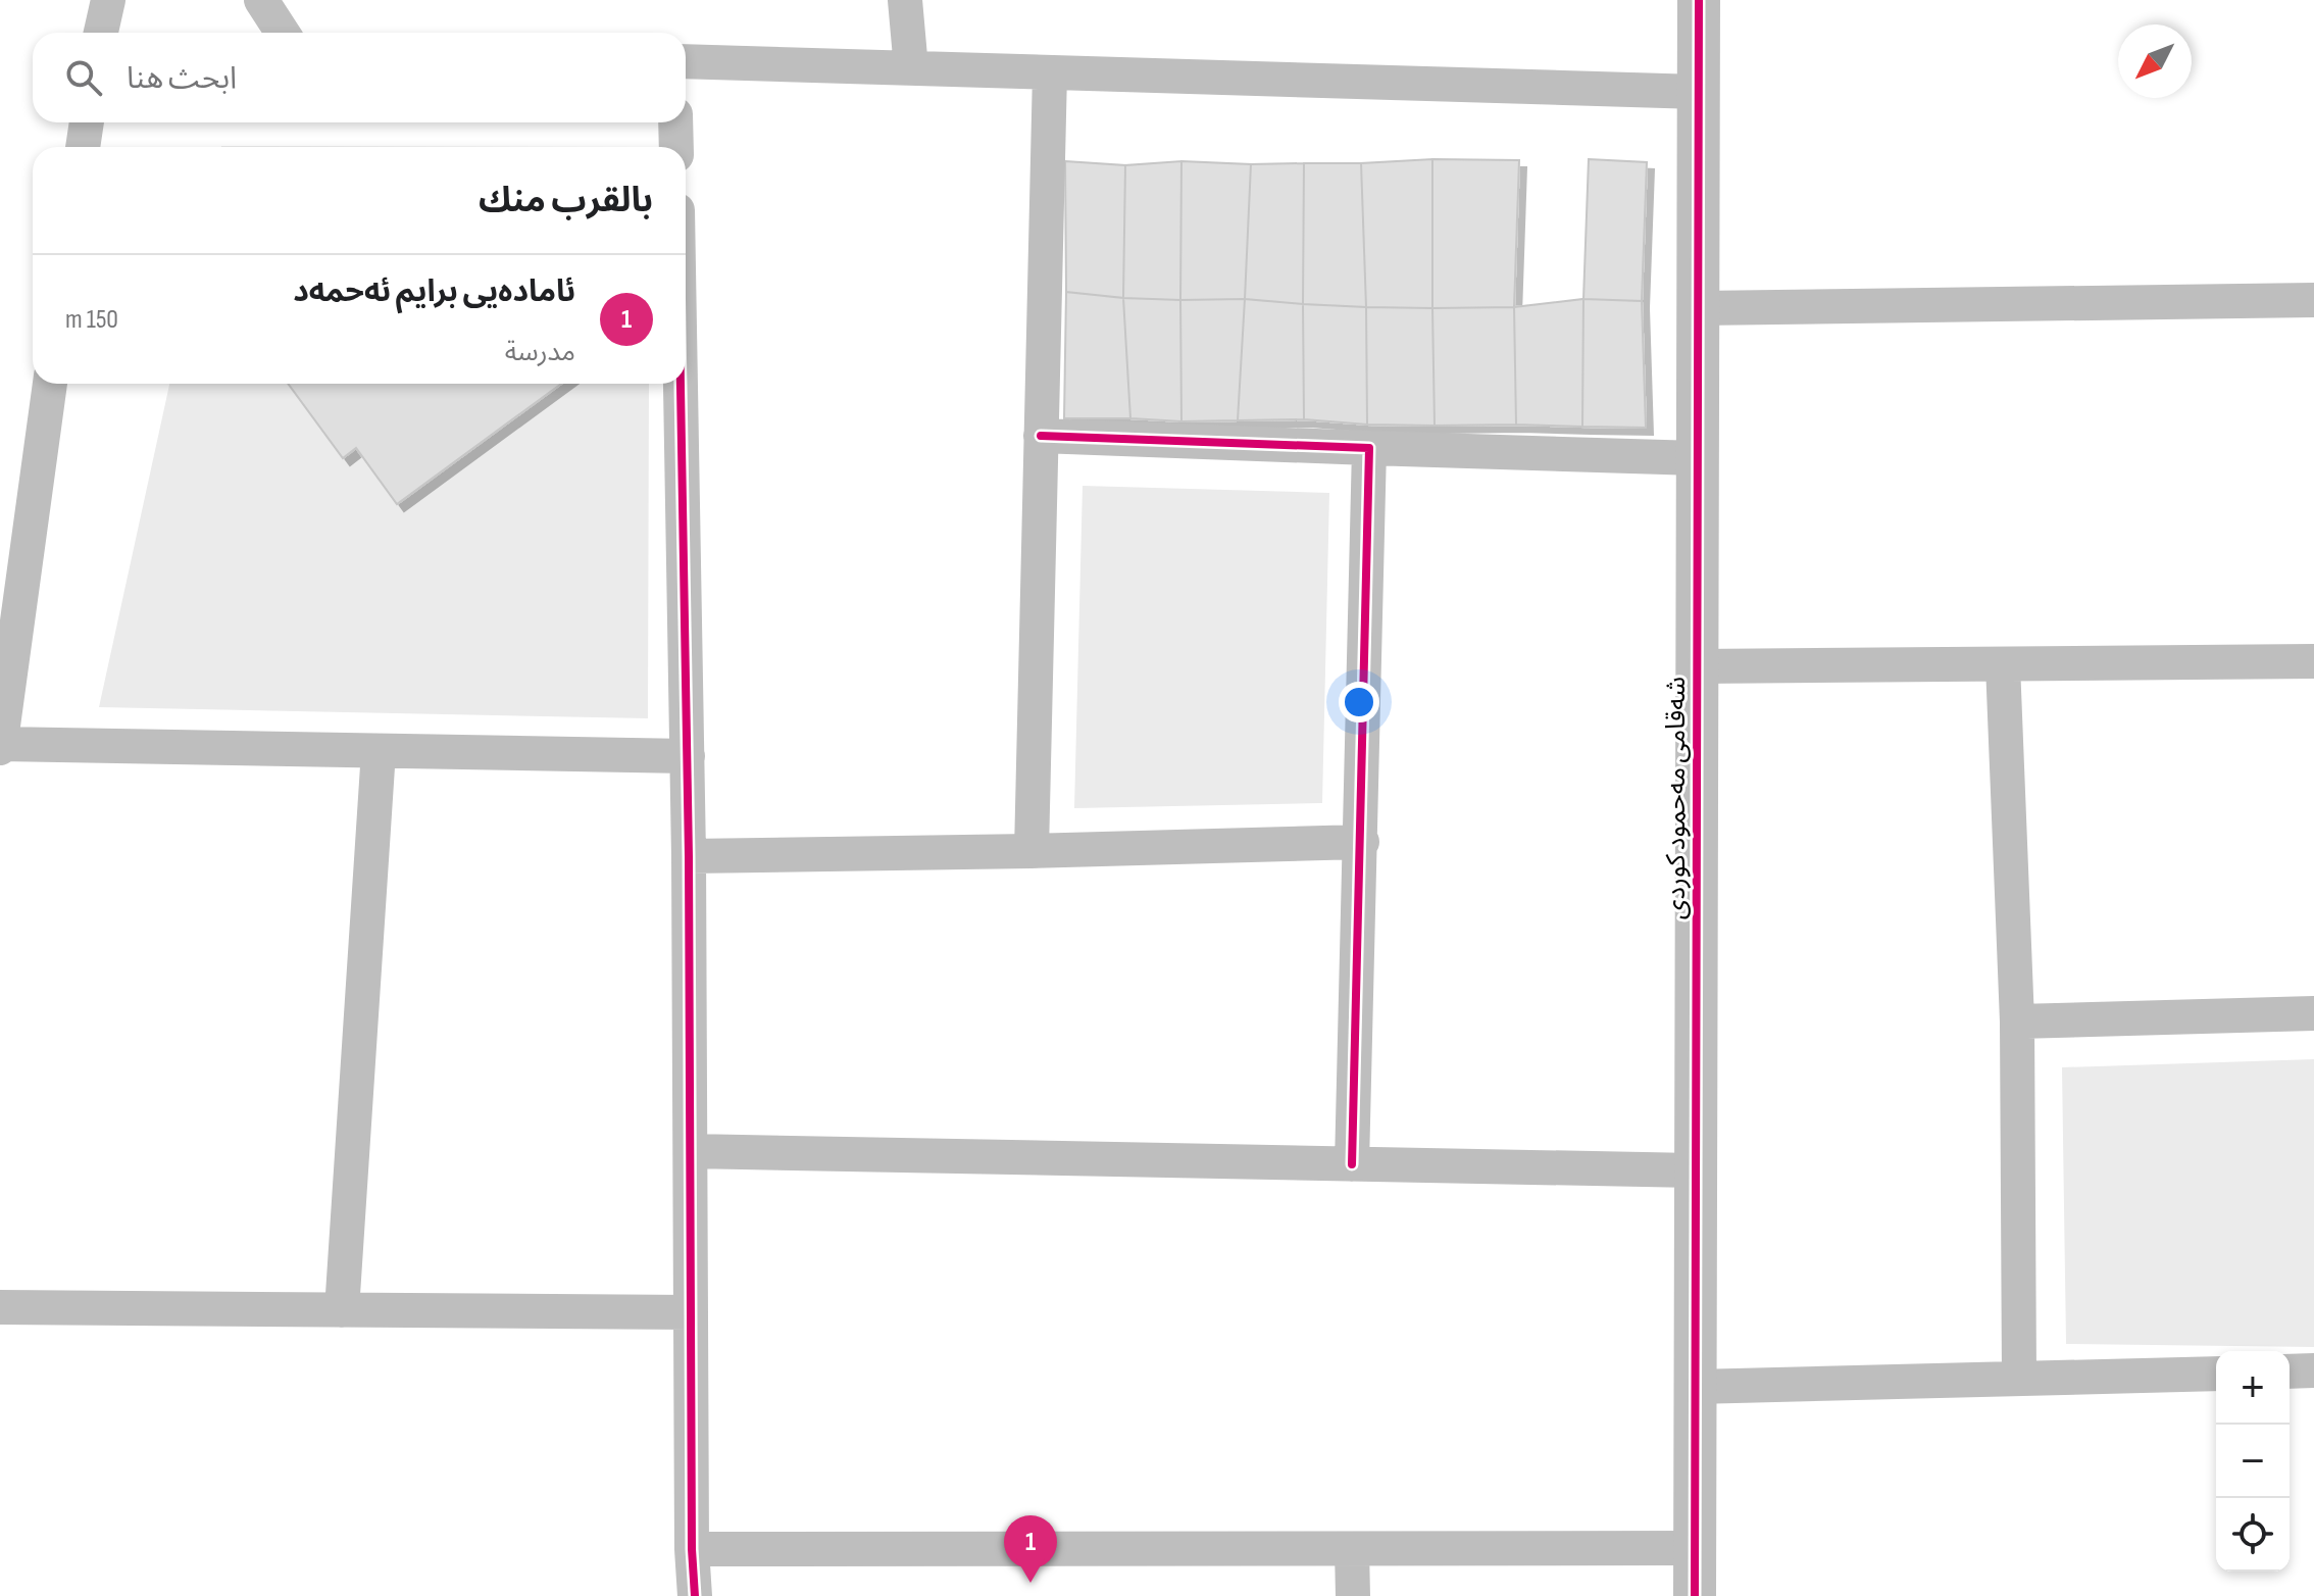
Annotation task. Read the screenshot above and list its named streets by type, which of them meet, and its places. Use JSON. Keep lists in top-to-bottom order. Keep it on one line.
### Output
{"streets":{"street":["شەقامی مەحمود کوردی"]},"north":"bottom left","page":{"search":"ابحث هنا","heading":"بالقرب منك","list":[{"mark":"1","name":"ئامادەیی برایم ئەحمەد","note":"مدرسة","value":"150 m"}],"map_buttons":["+","−"],"pins":"1"}}
